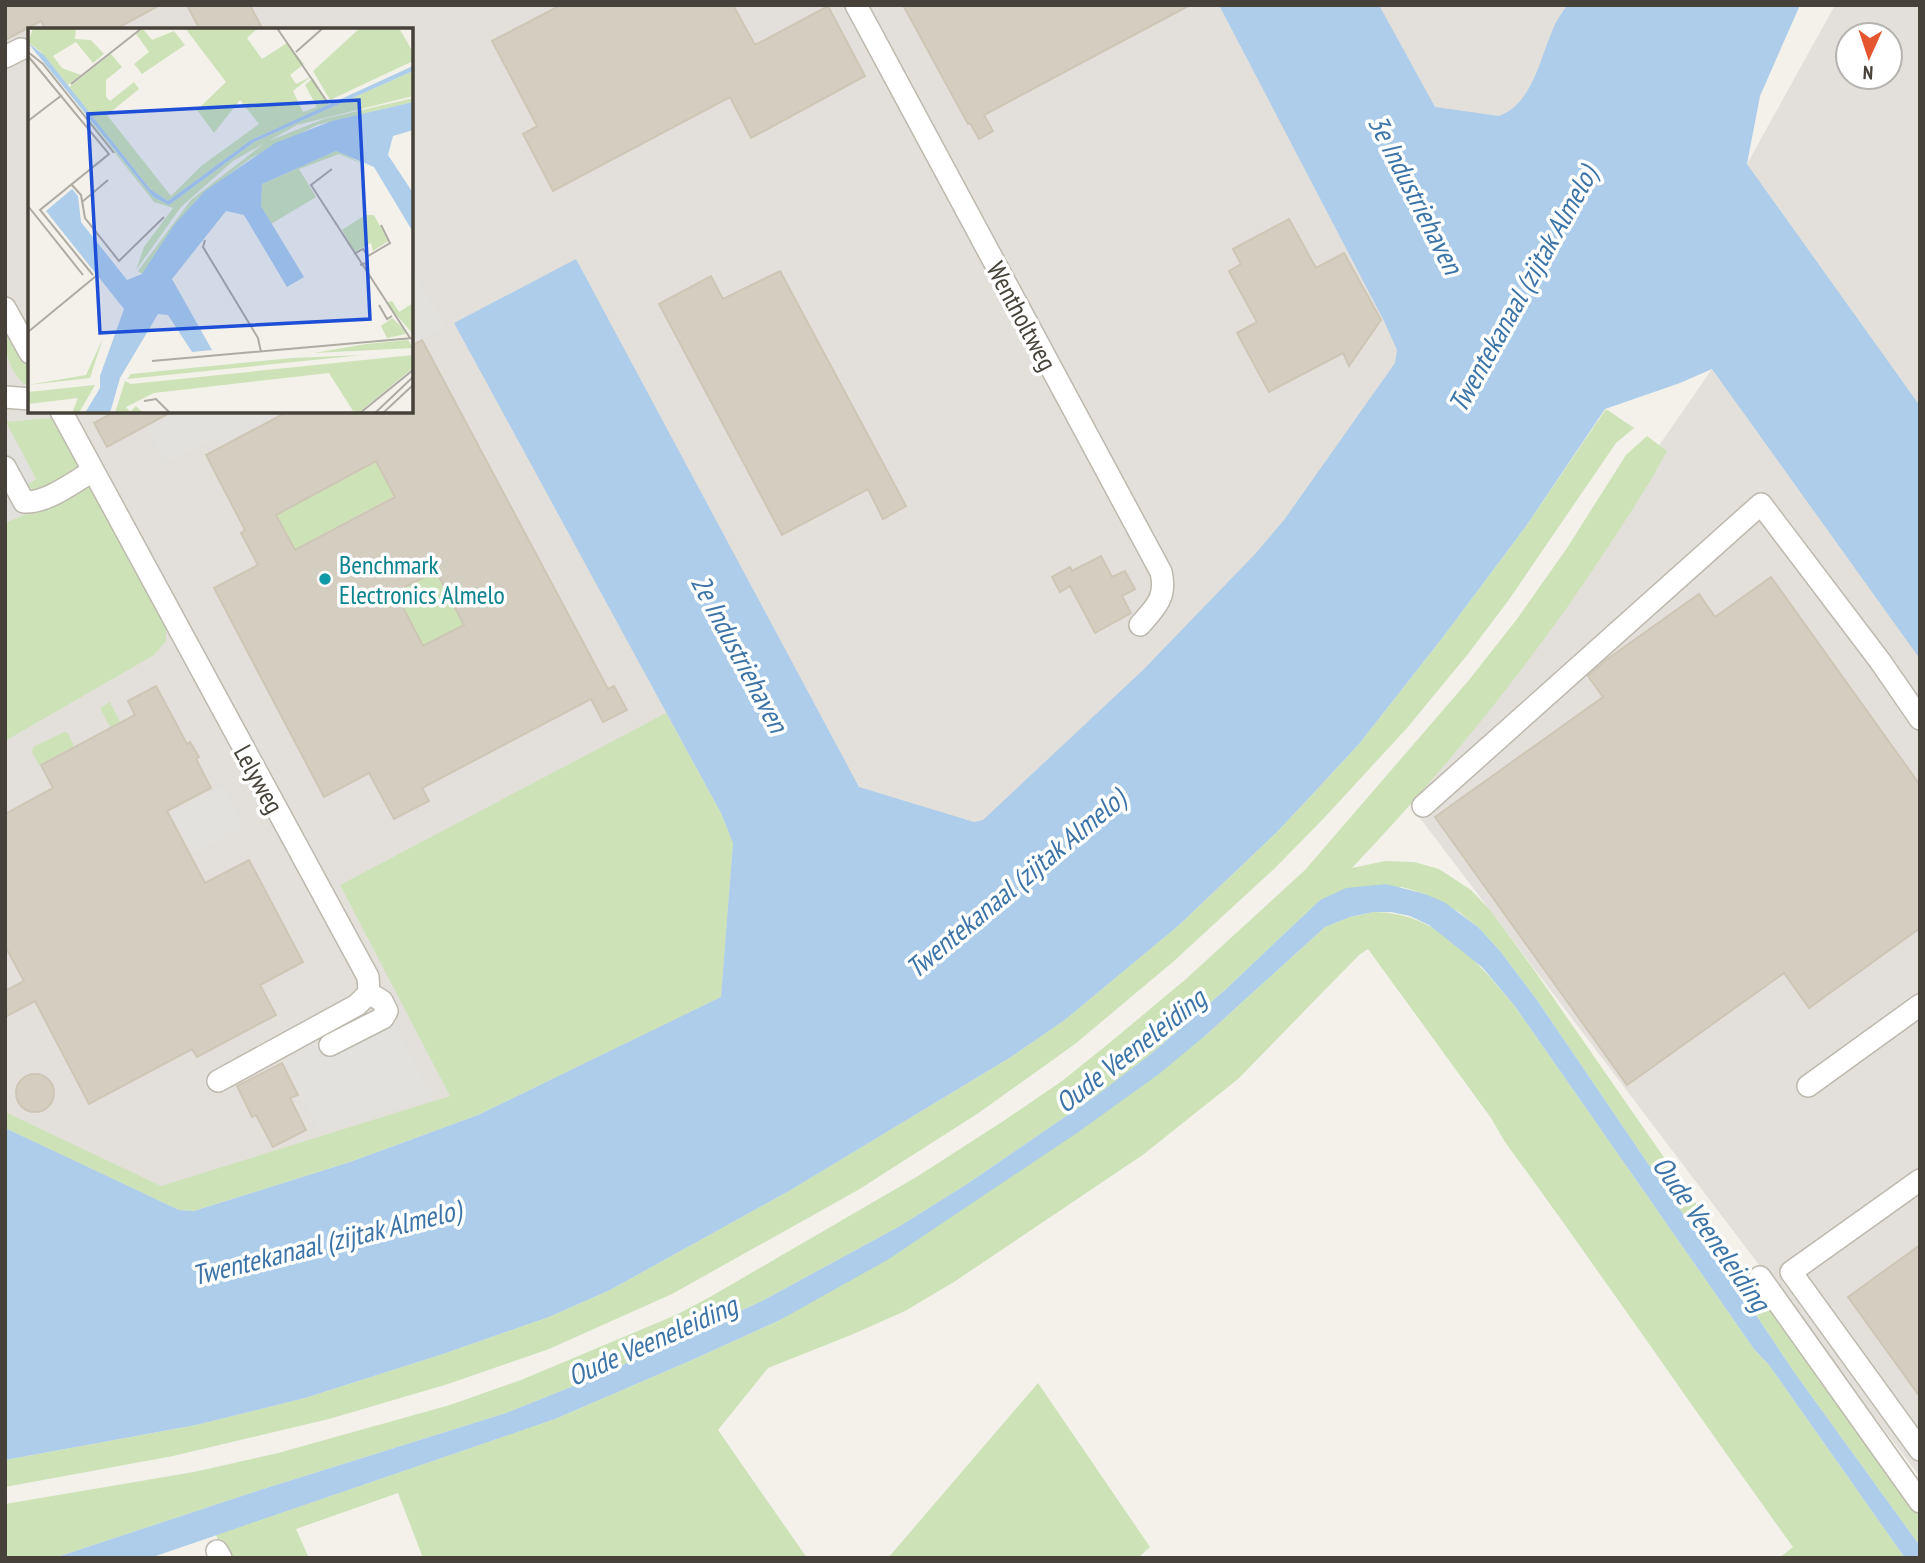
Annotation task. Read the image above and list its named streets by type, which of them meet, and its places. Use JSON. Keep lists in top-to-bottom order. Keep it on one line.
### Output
{"streets":{"street":["Wentholtweg","Lelyweg"]},"water":["3e Industriehaven","Twentekanaal (zijtak Almelo)","2e Industriehaven","Oude Veeneleiding"],"places":["Benchmark Electronics Almelo"],"north":"bottom"}
